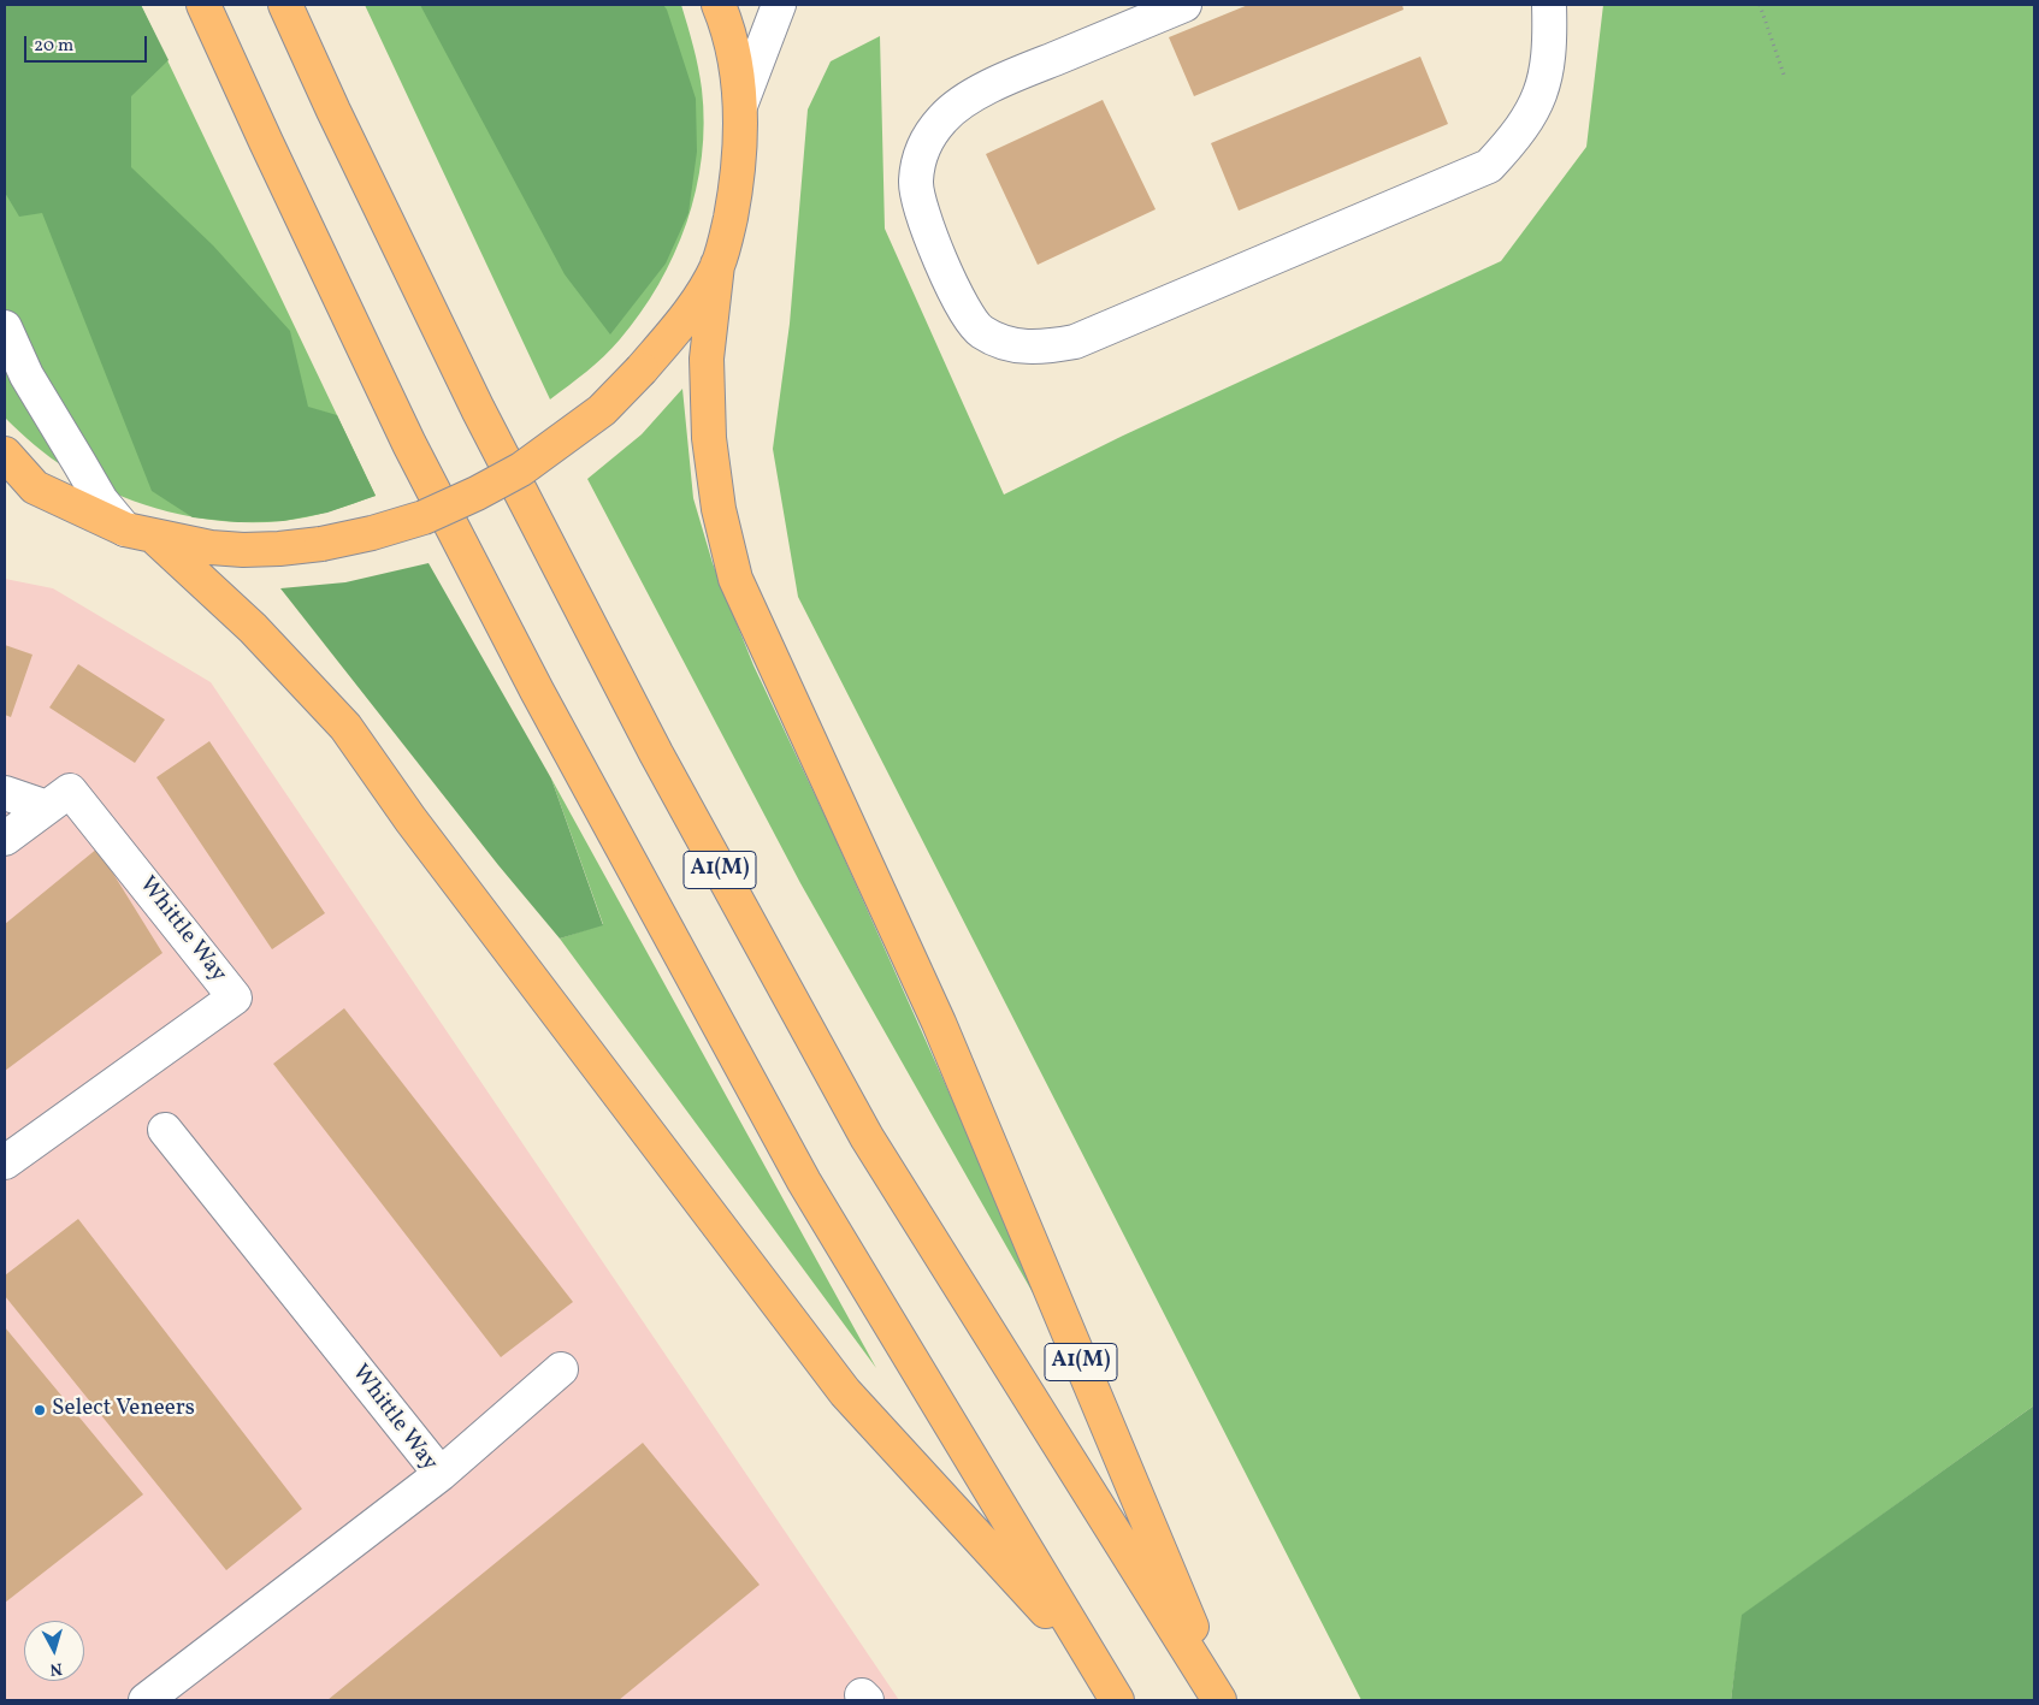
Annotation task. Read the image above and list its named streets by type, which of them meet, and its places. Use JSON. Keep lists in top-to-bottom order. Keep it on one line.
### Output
{"streets":{"highway":["A1(M)"],"street":["Whittle Way"]},"places":["Select Veneers"],"scale_bar":"20 m","north":"bottom"}
